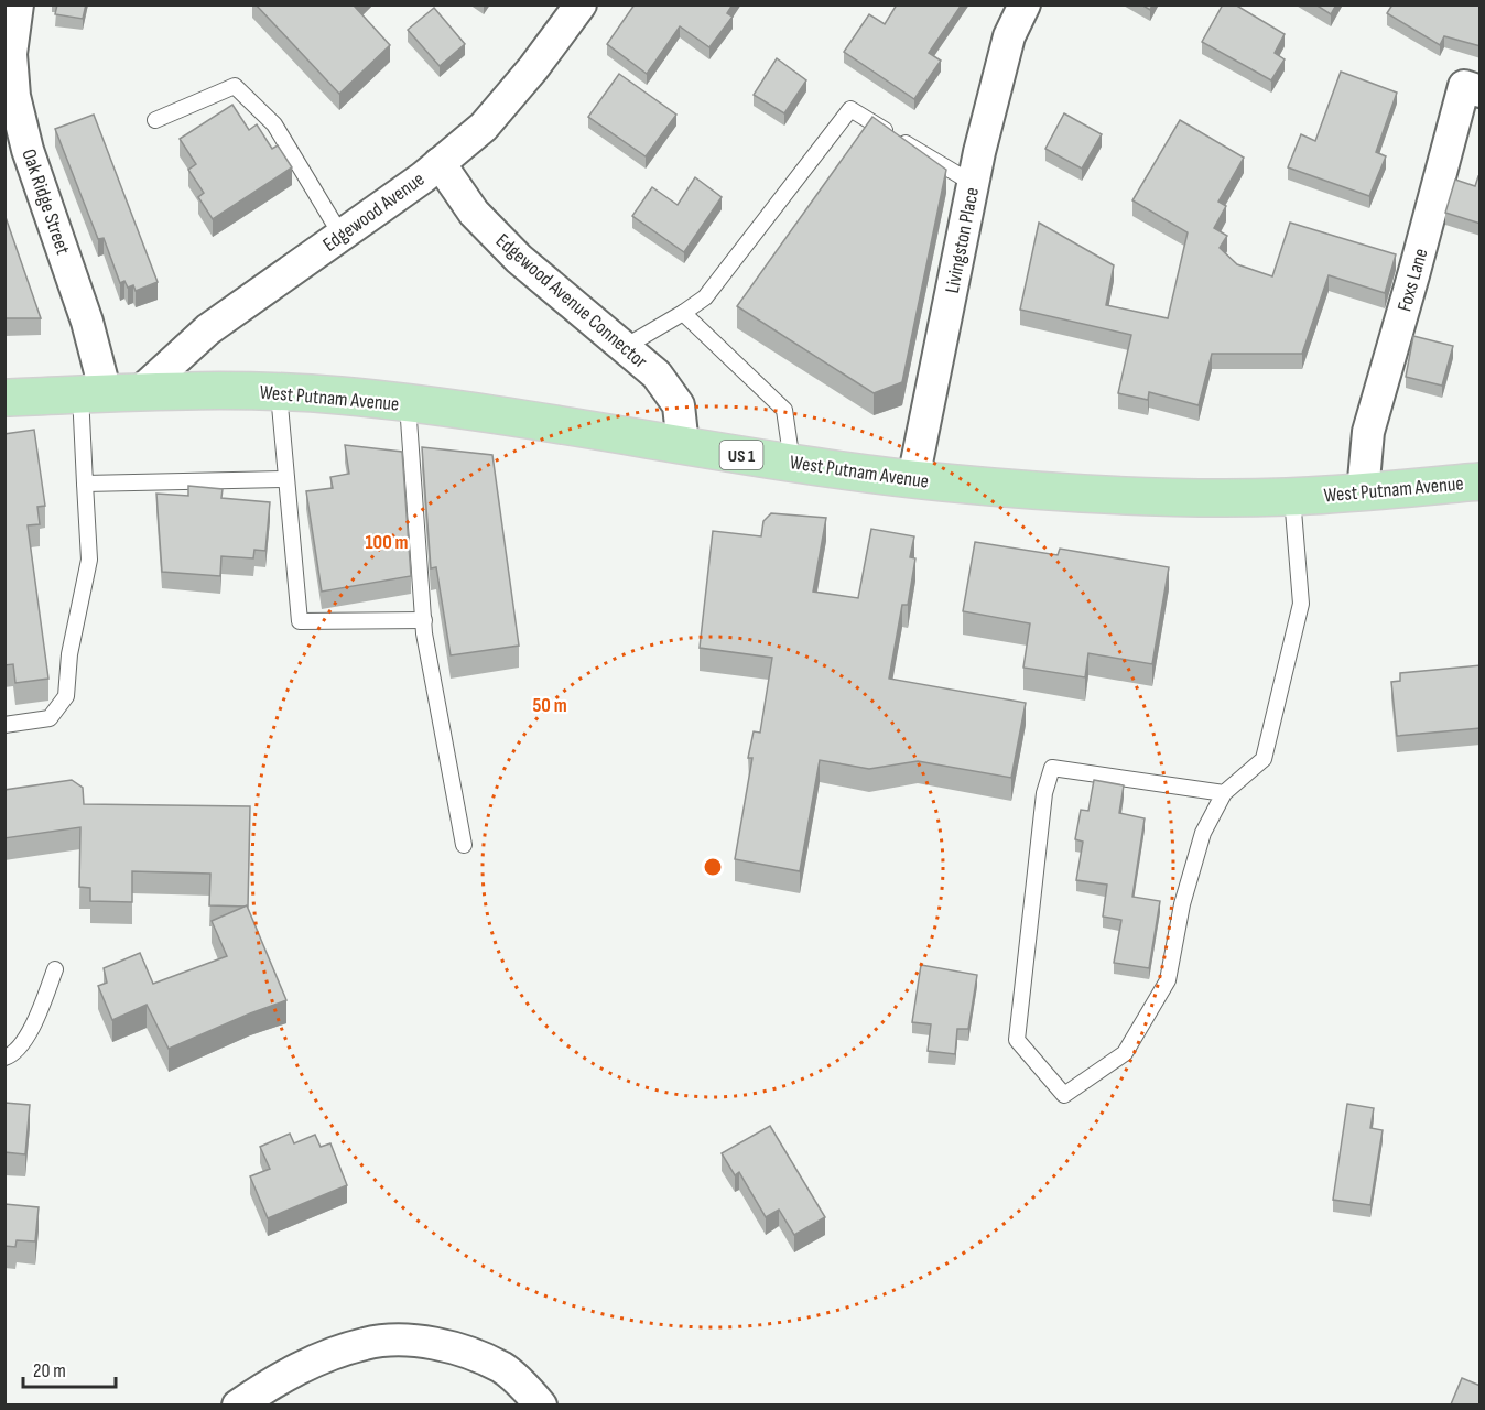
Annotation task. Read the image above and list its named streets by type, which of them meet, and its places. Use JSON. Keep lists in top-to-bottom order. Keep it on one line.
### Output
{"streets":{"main road":["West Putnam Avenue","US 1"],"street":["Oak Ridge Street","Edgewood Avenue","Livingston Place","Foxs Lane","Edgewood Avenue Connector"]},"crossings":[["Oak Ridge Street","Edgewood Avenue"],["Oak Ridge Street","West Putnam Avenue"],["Edgewood Avenue","Edgewood Avenue Connector"],["Edgewood Avenue","West Putnam Avenue"],["Livingston Place","West Putnam Avenue"],["Foxs Lane","West Putnam Avenue"],["Edgewood Avenue Connector","West Putnam Avenue"]],"scale_bar":"20 m","rings":["100 m","50 m"]}
